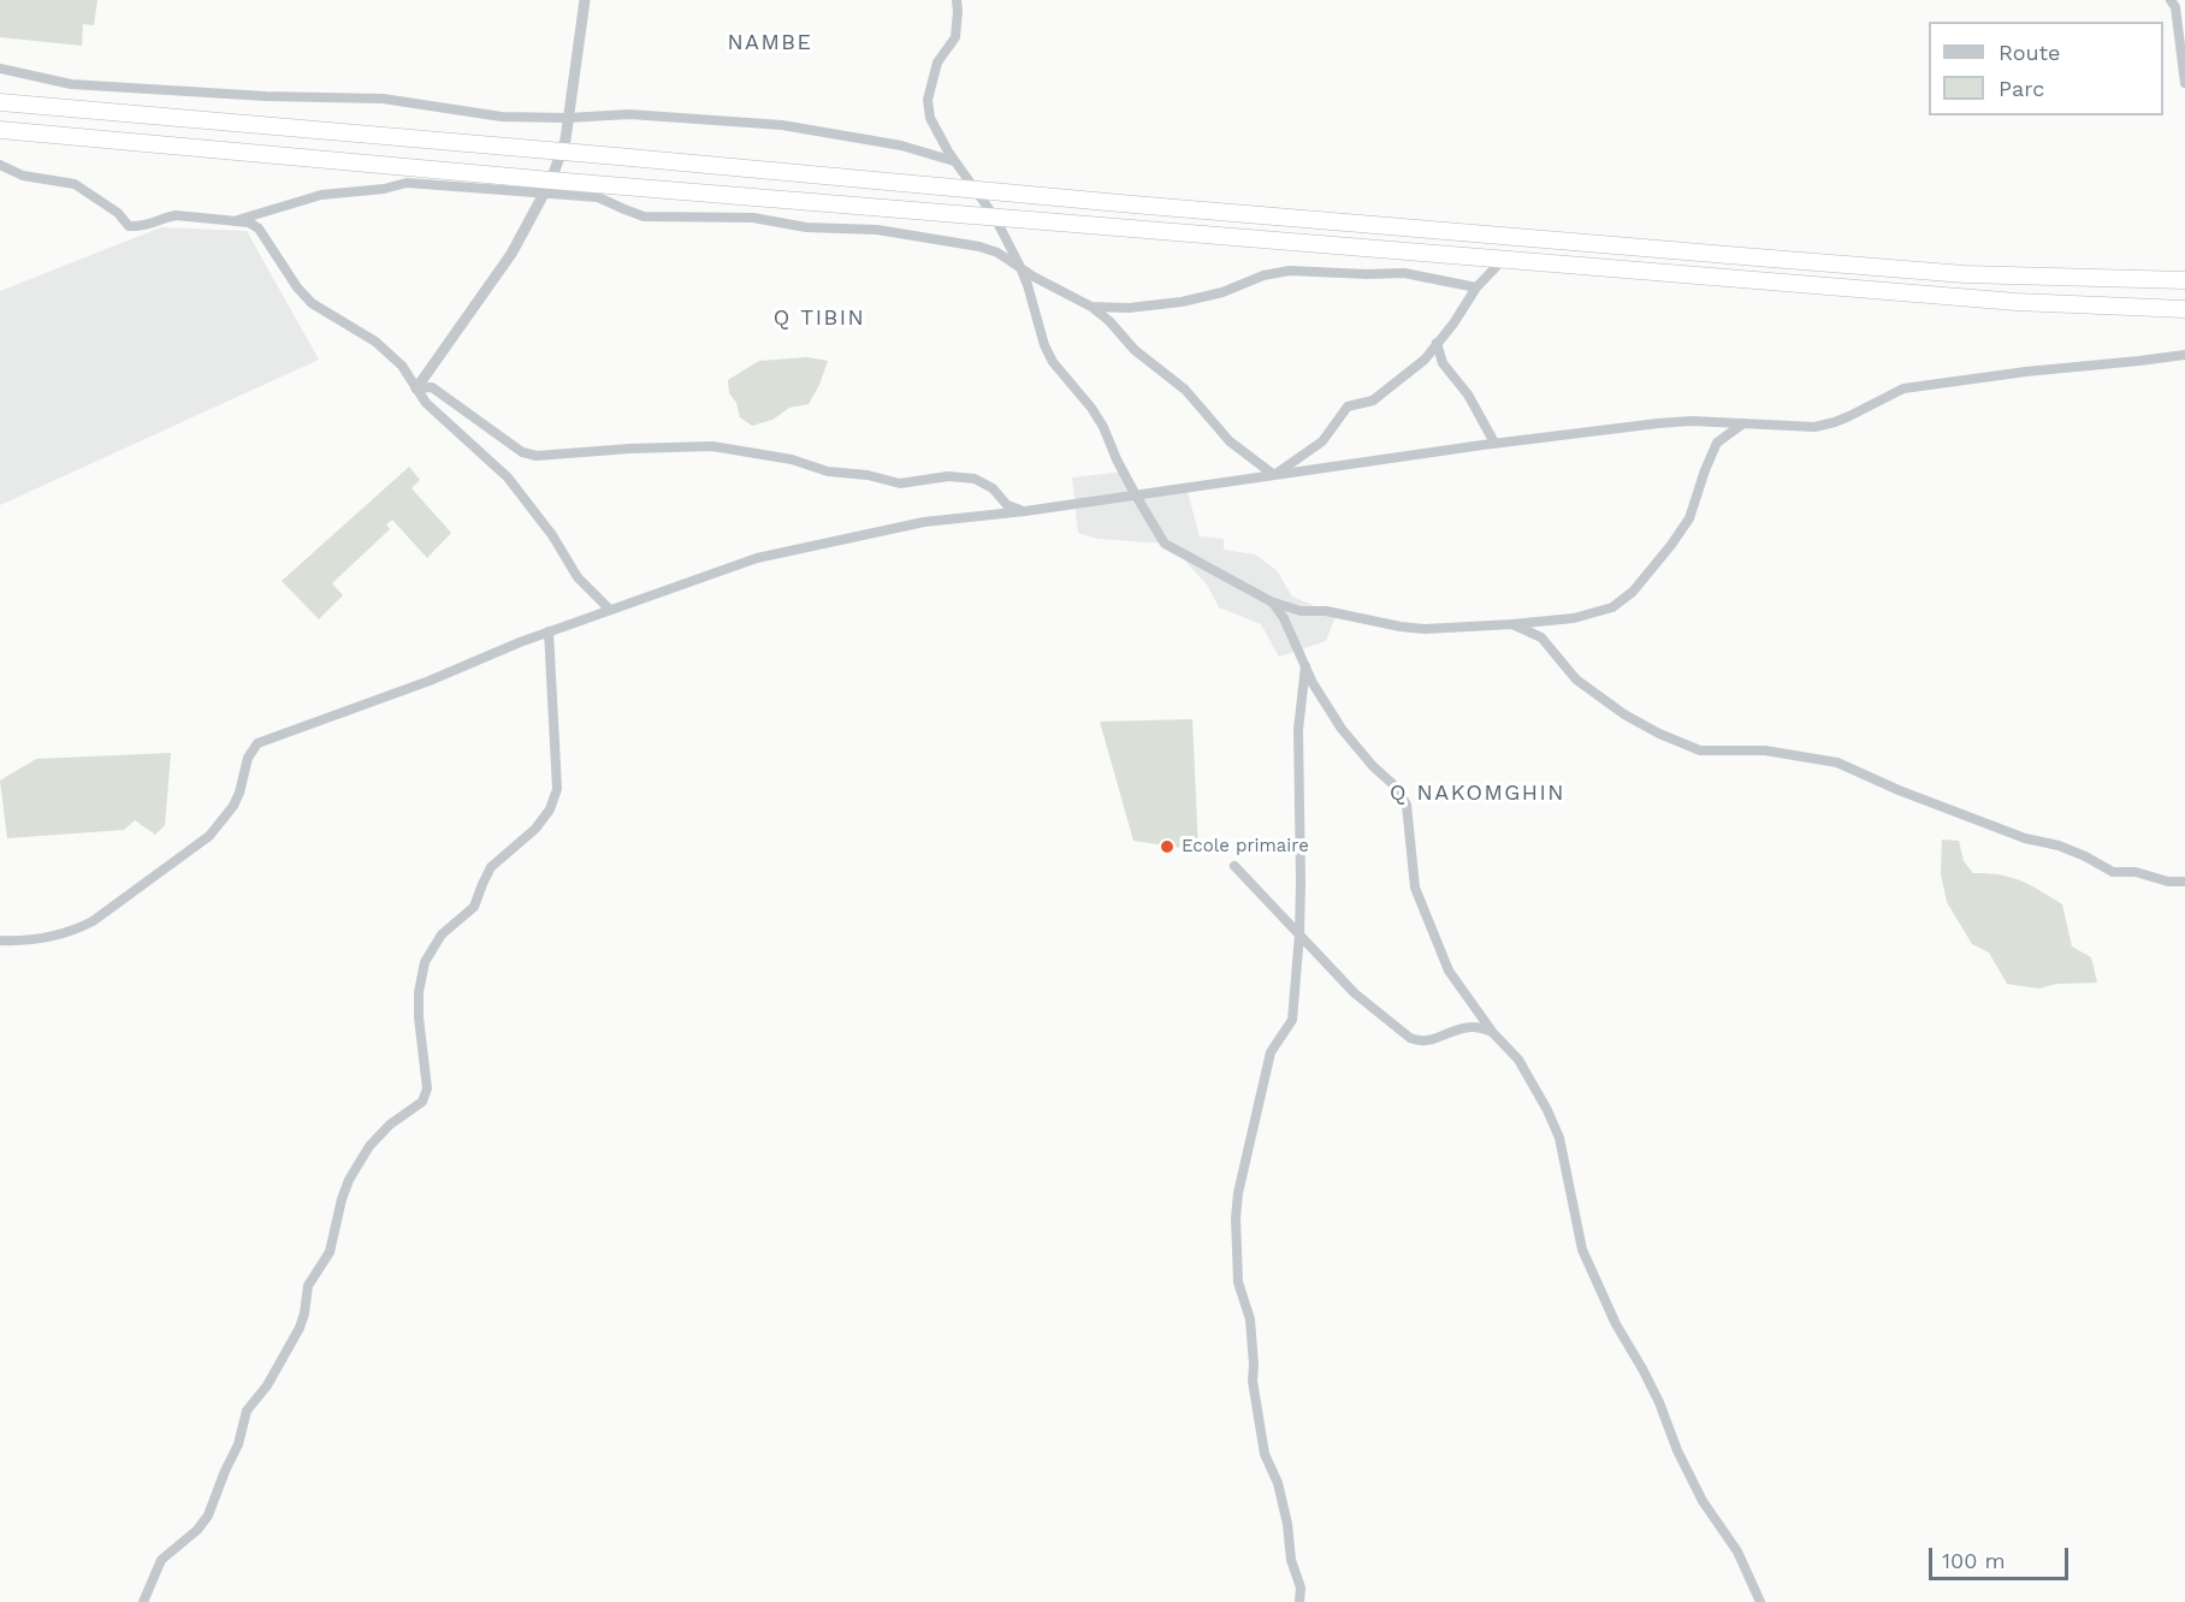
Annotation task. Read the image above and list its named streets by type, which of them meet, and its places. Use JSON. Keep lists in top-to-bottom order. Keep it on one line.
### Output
{"districts":["NAMBE","Q TIBIN","Q NAKOMGHIN"],"places":["Ecole primaire"],"legend":["Route","Parc"],"scale_bar":"100 m"}
